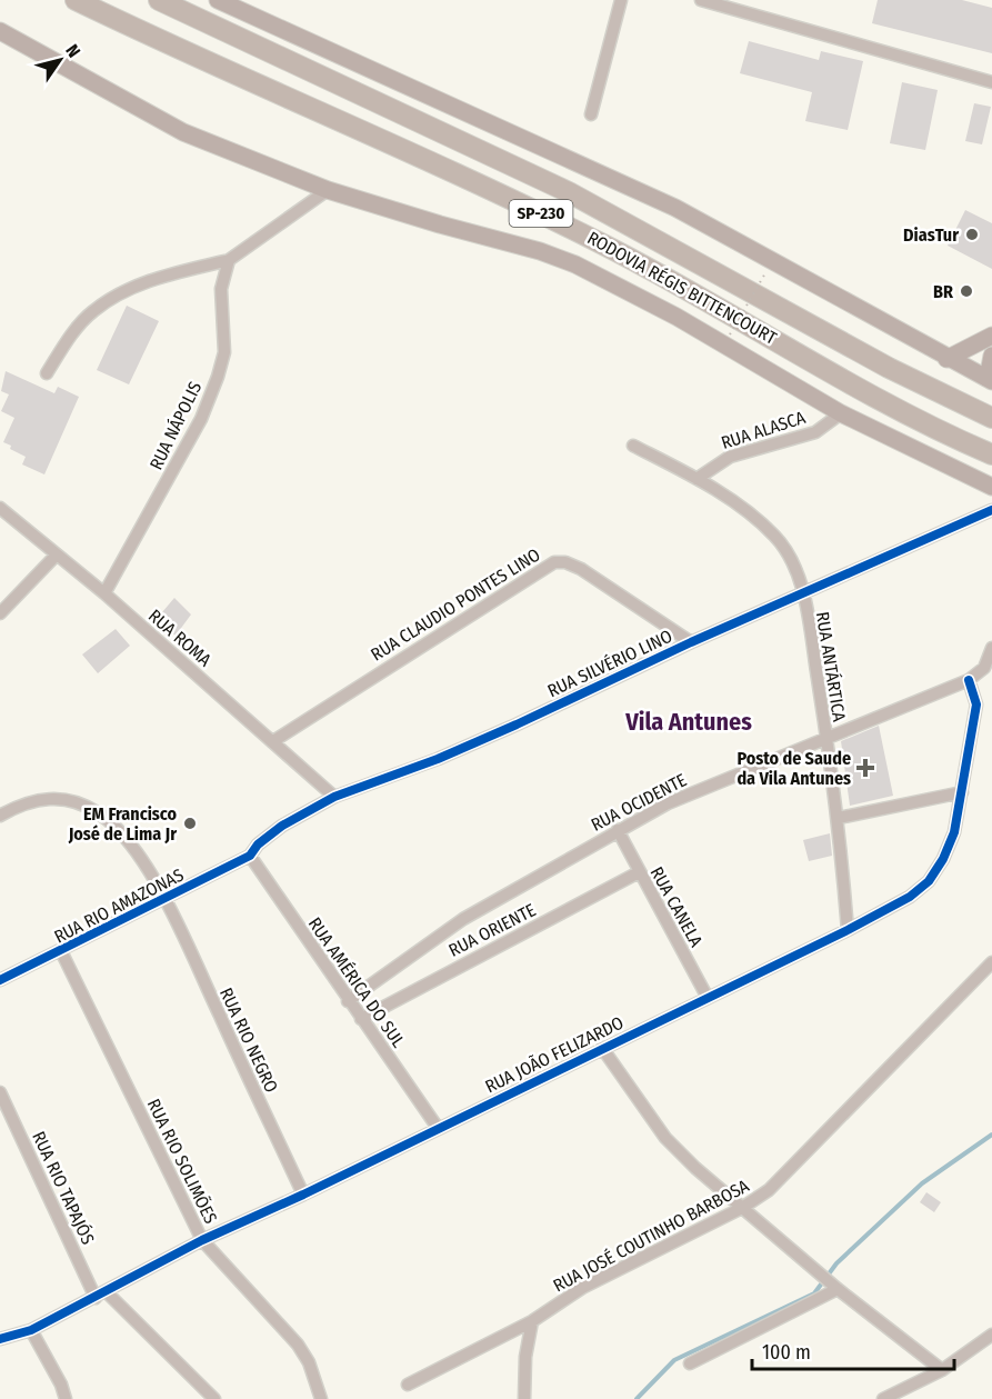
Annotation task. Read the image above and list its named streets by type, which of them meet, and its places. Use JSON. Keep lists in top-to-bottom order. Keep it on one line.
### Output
{"streets":{"highway":["SP-230","RODOVIA RÉGIS BITTENCOURT"],"street":["RUA NÁPOLIS","RUA ALASCA","RUA CLAUDIO PONTES LINO","RUA ROMA","RUA SILVÉRIO LINO","RUA ANTÁRTICA","RUA OCIDENTE","RUA RIO AMAZONAS","RUA CANELA","RUA ORIENTE","RUA AMÉRICA DO SUL","RUA RIO NEGRO","RUA JOÃO FELIZARDO","RUA RIO SOLIMÕES","RUA RIO TAPAJÓS","RUA JOSÉ COUTINHO BARBOSA"]},"crossings":[["RUA NÁPOLIS","RUA ROMA"],["RUA ALASCA","RUA ANTÁRTICA"],["RUA CLAUDIO PONTES LINO","RUA ROMA"],["RUA CLAUDIO PONTES LINO","RUA SILVÉRIO LINO"],["RUA ROMA","RUA SILVÉRIO LINO"],["RUA SILVÉRIO LINO","RUA ANTÁRTICA"],["RUA SILVÉRIO LINO","RUA RIO AMAZONAS"],["RUA SILVÉRIO LINO","RUA AMÉRICA DO SUL"],["RUA ANTÁRTICA","RUA OCIDENTE"],["RUA ANTÁRTICA","RUA JOÃO FELIZARDO"],["RUA OCIDENTE","RUA CANELA"],["RUA OCIDENTE","RUA AMÉRICA DO SUL"],["RUA OCIDENTE","RUA JOÃO FELIZARDO"],["RUA RIO AMAZONAS","RUA AMÉRICA DO SUL"],["RUA RIO AMAZONAS","RUA RIO NEGRO"],["RUA RIO AMAZONAS","RUA RIO SOLIMÕES"],["RUA CANELA","RUA ORIENTE"],["RUA CANELA","RUA JOÃO FELIZARDO"],["RUA ORIENTE","RUA AMÉRICA DO SUL"],["RUA AMÉRICA DO SUL","RUA JOÃO FELIZARDO"],["RUA RIO NEGRO","RUA JOÃO FELIZARDO"],["RUA JOÃO FELIZARDO","RUA RIO SOLIMÕES"],["RUA JOÃO FELIZARDO","RUA RIO TAPAJÓS"]],"districts":["Vila Antunes"],"places":{"other":["DiasTur","BR","EM Francisco José de Lima Jr"],"health":["Posto de Saude da Vila Antunes"]},"scale_bar":"100 m","north":"top right"}
